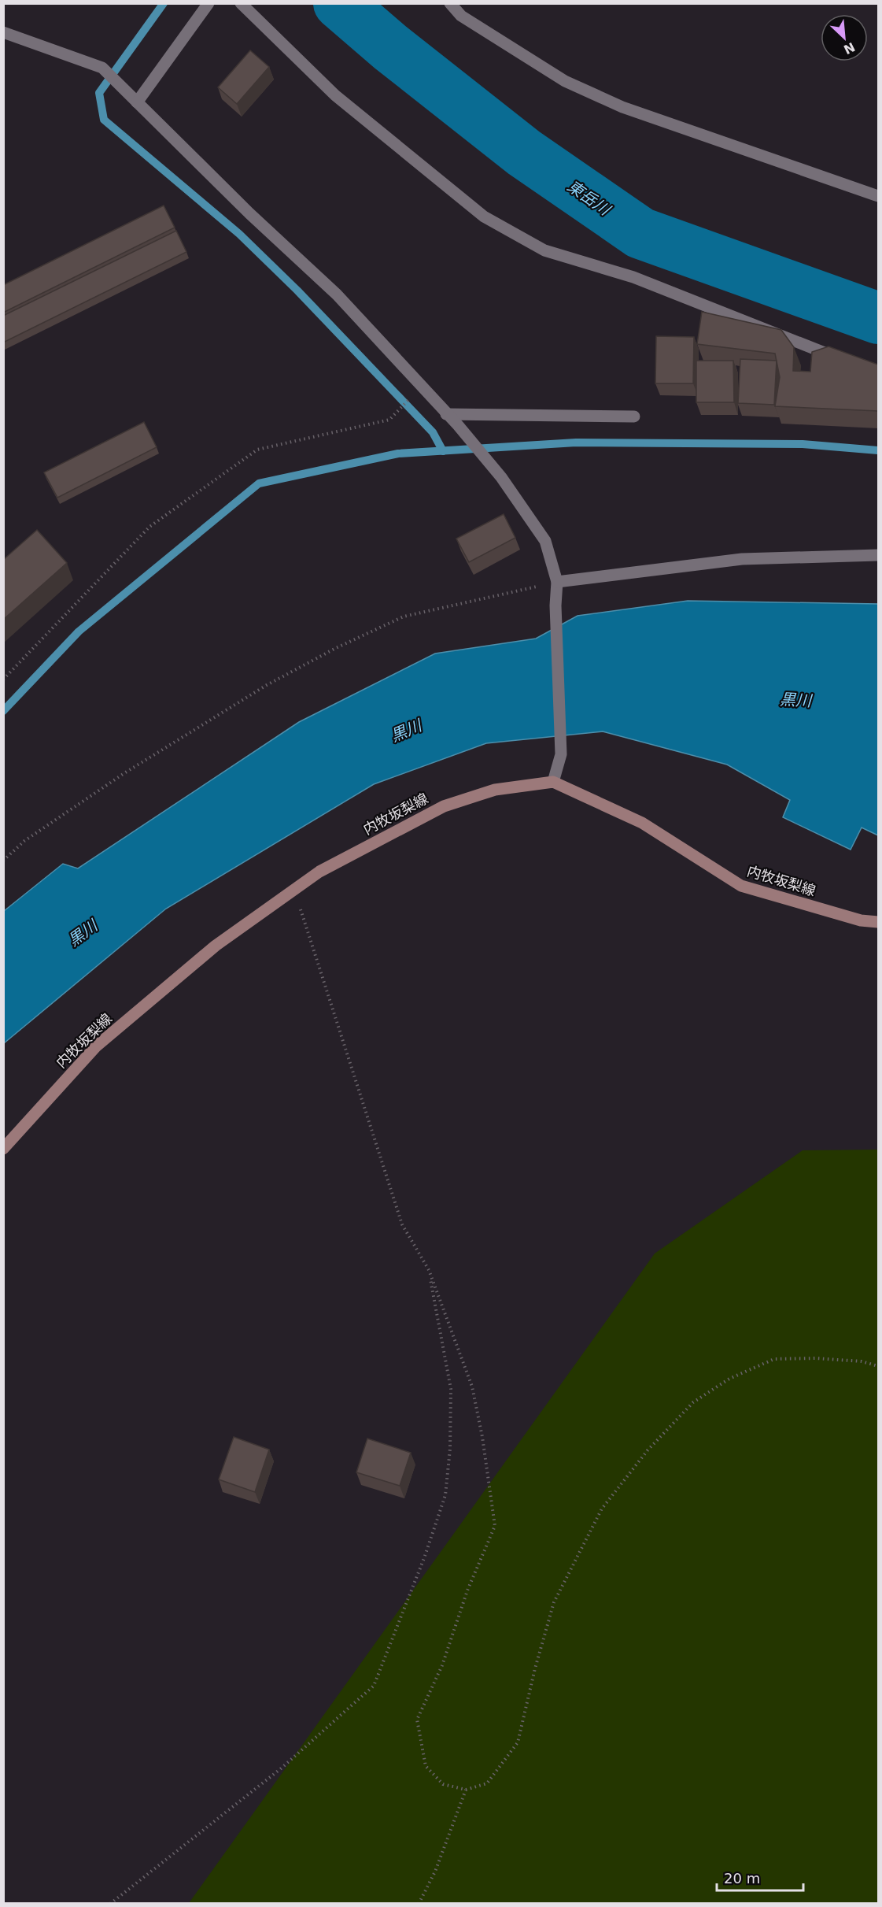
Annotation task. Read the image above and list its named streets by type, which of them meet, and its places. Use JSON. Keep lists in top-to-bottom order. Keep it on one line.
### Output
{"streets":{"main road":["内牧坂梨線"]},"water":["東岳川","黒川"],"scale_bar":"20 m","north":"bottom right"}
